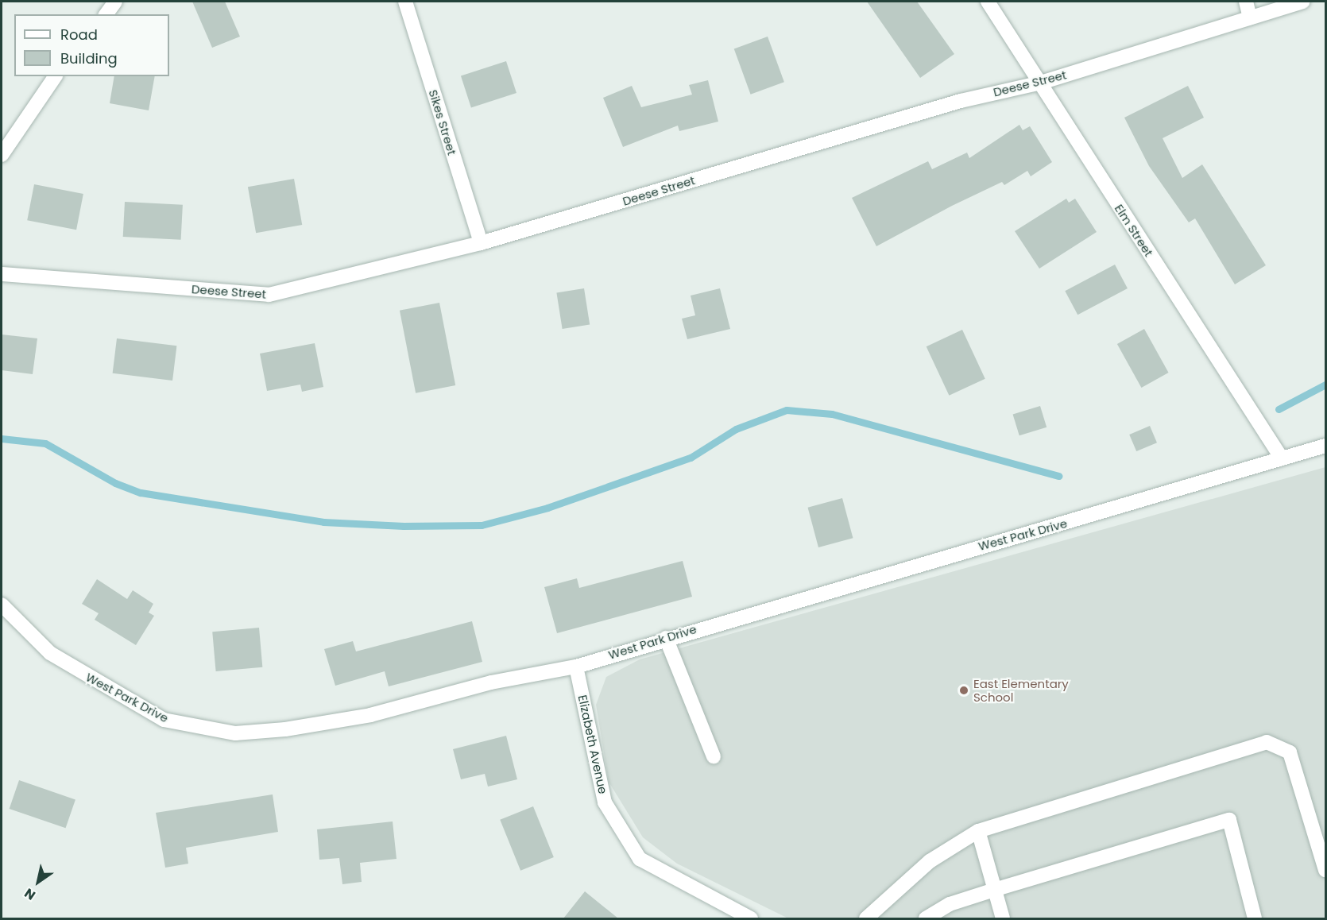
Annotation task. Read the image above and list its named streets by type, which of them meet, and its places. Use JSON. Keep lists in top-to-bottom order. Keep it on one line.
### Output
{"streets":{"street":["Deese Street","Sikes Street","Elm Street","West Park Drive","Elizabeth Avenue"]},"crossings":[["Deese Street","Sikes Street"],["Deese Street","Elm Street"],["Elm Street","West Park Drive"],["West Park Drive","Elizabeth Avenue"]],"places":["East Elementary School"],"legend":["Road","Building"],"north":"bottom left"}
